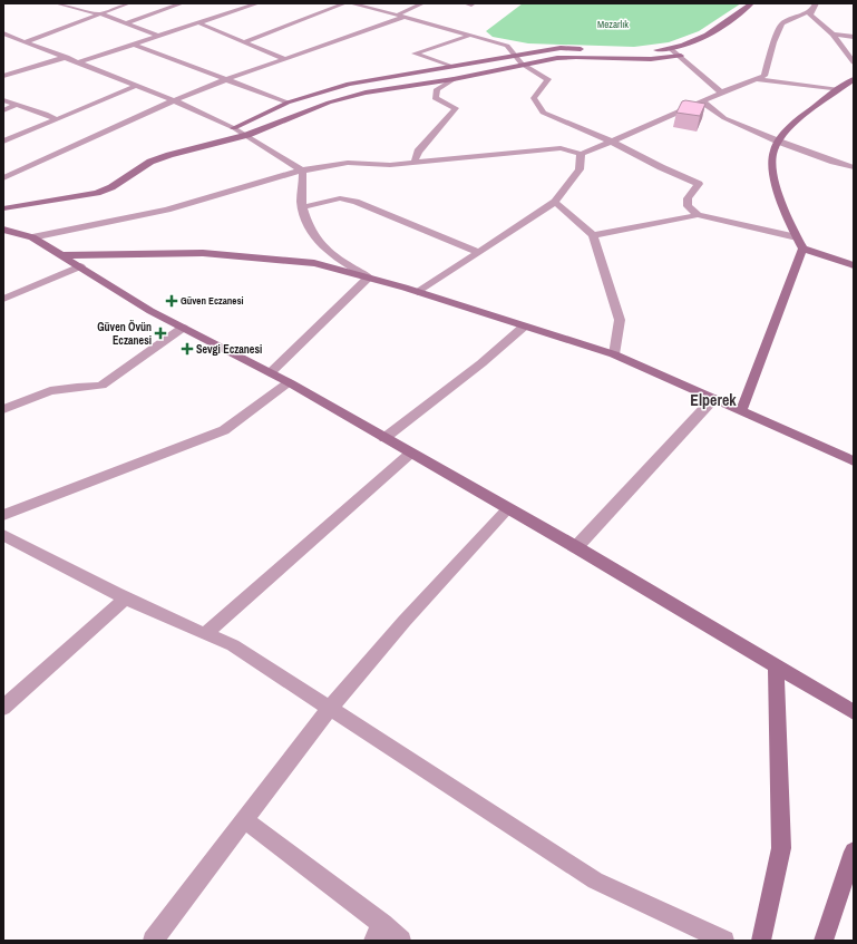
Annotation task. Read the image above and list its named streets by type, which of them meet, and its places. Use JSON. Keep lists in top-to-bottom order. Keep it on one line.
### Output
{"districts":["Elperek"],"parks":["Mezarlık"],"places":{"health":["Güven Eczanesi","Güven Övün Eczanesi","Sevgi Eczanesi"]}}
